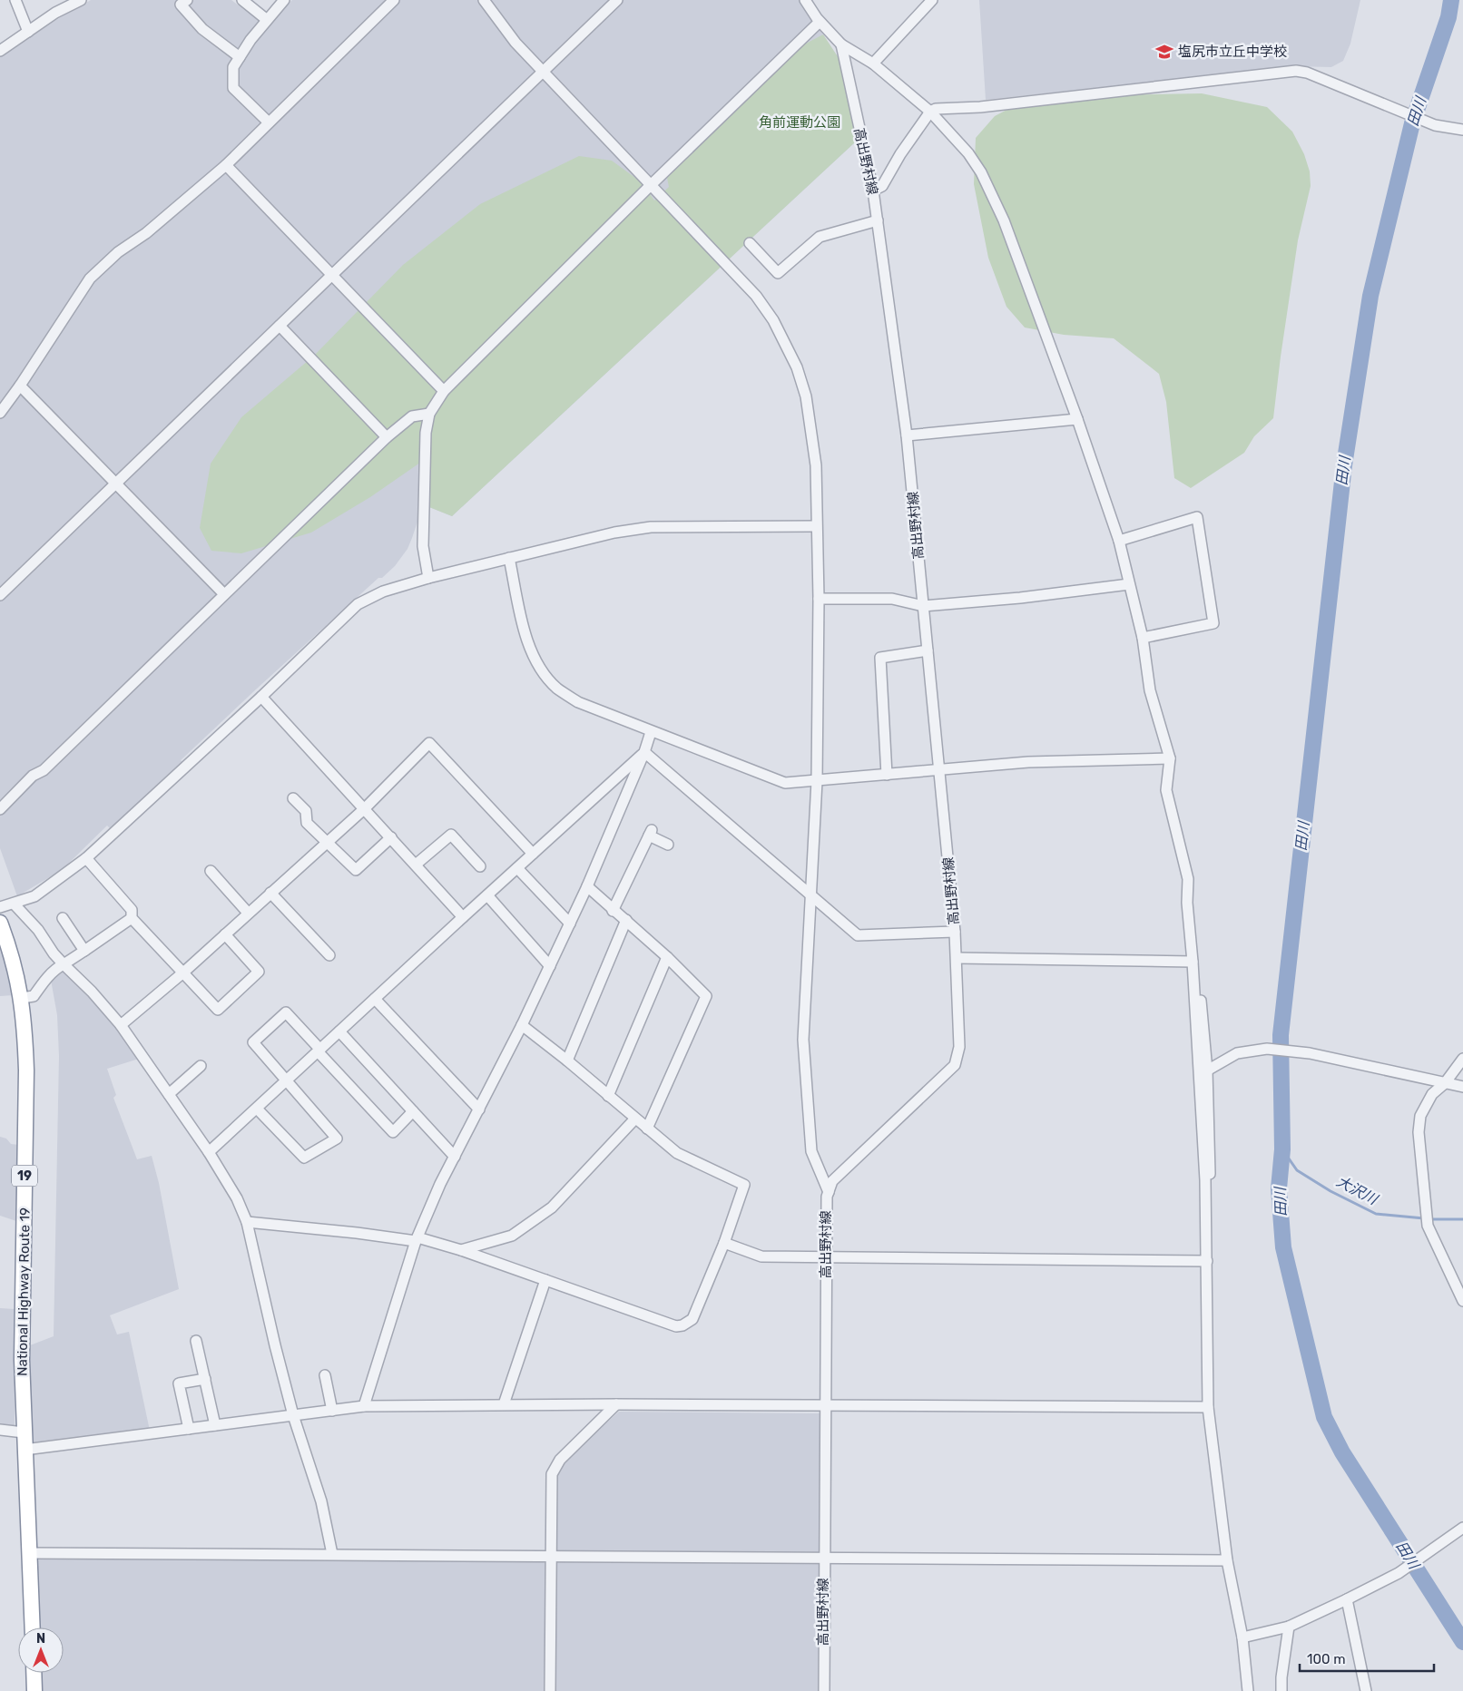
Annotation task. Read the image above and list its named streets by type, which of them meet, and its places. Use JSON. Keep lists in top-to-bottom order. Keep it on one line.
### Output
{"streets":{"highway":["19","National Highway Route 19"],"street":["高出野村線"]},"water":["田川","大沢川"],"parks":["角前運動公園"],"places":{"school or university":["塩尻市立丘中学校"]},"scale_bar":"100 m","north":"top"}
